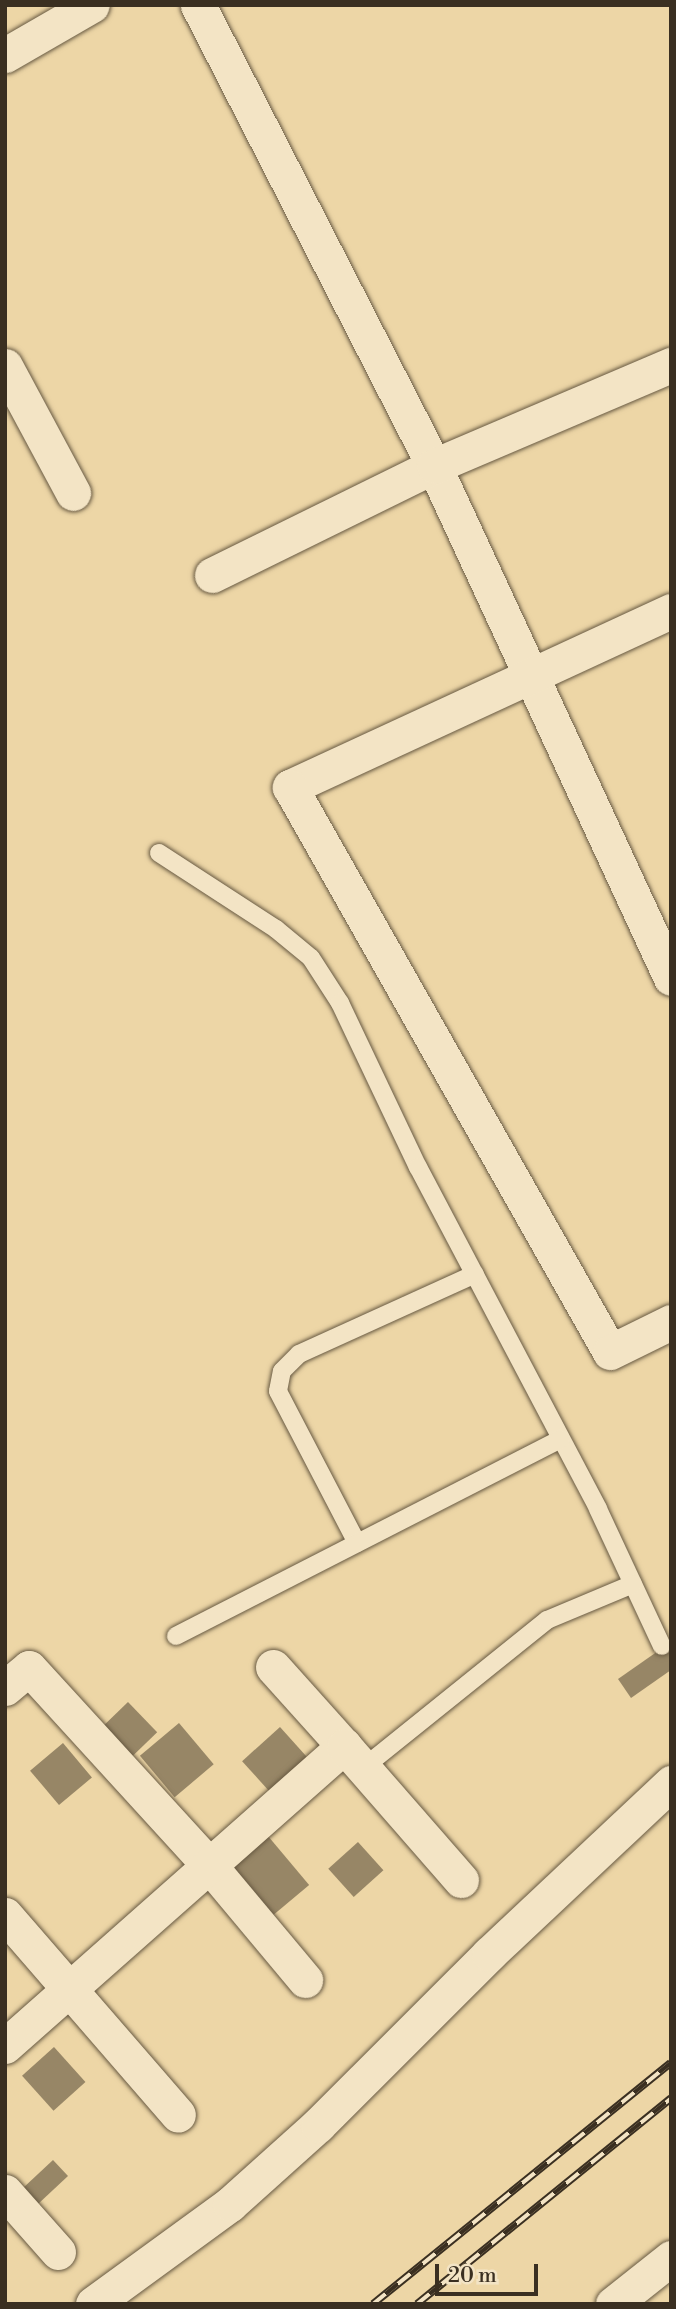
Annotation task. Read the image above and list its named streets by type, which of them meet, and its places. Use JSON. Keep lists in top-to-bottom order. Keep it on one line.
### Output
{"scale_bar":"20 m"}
